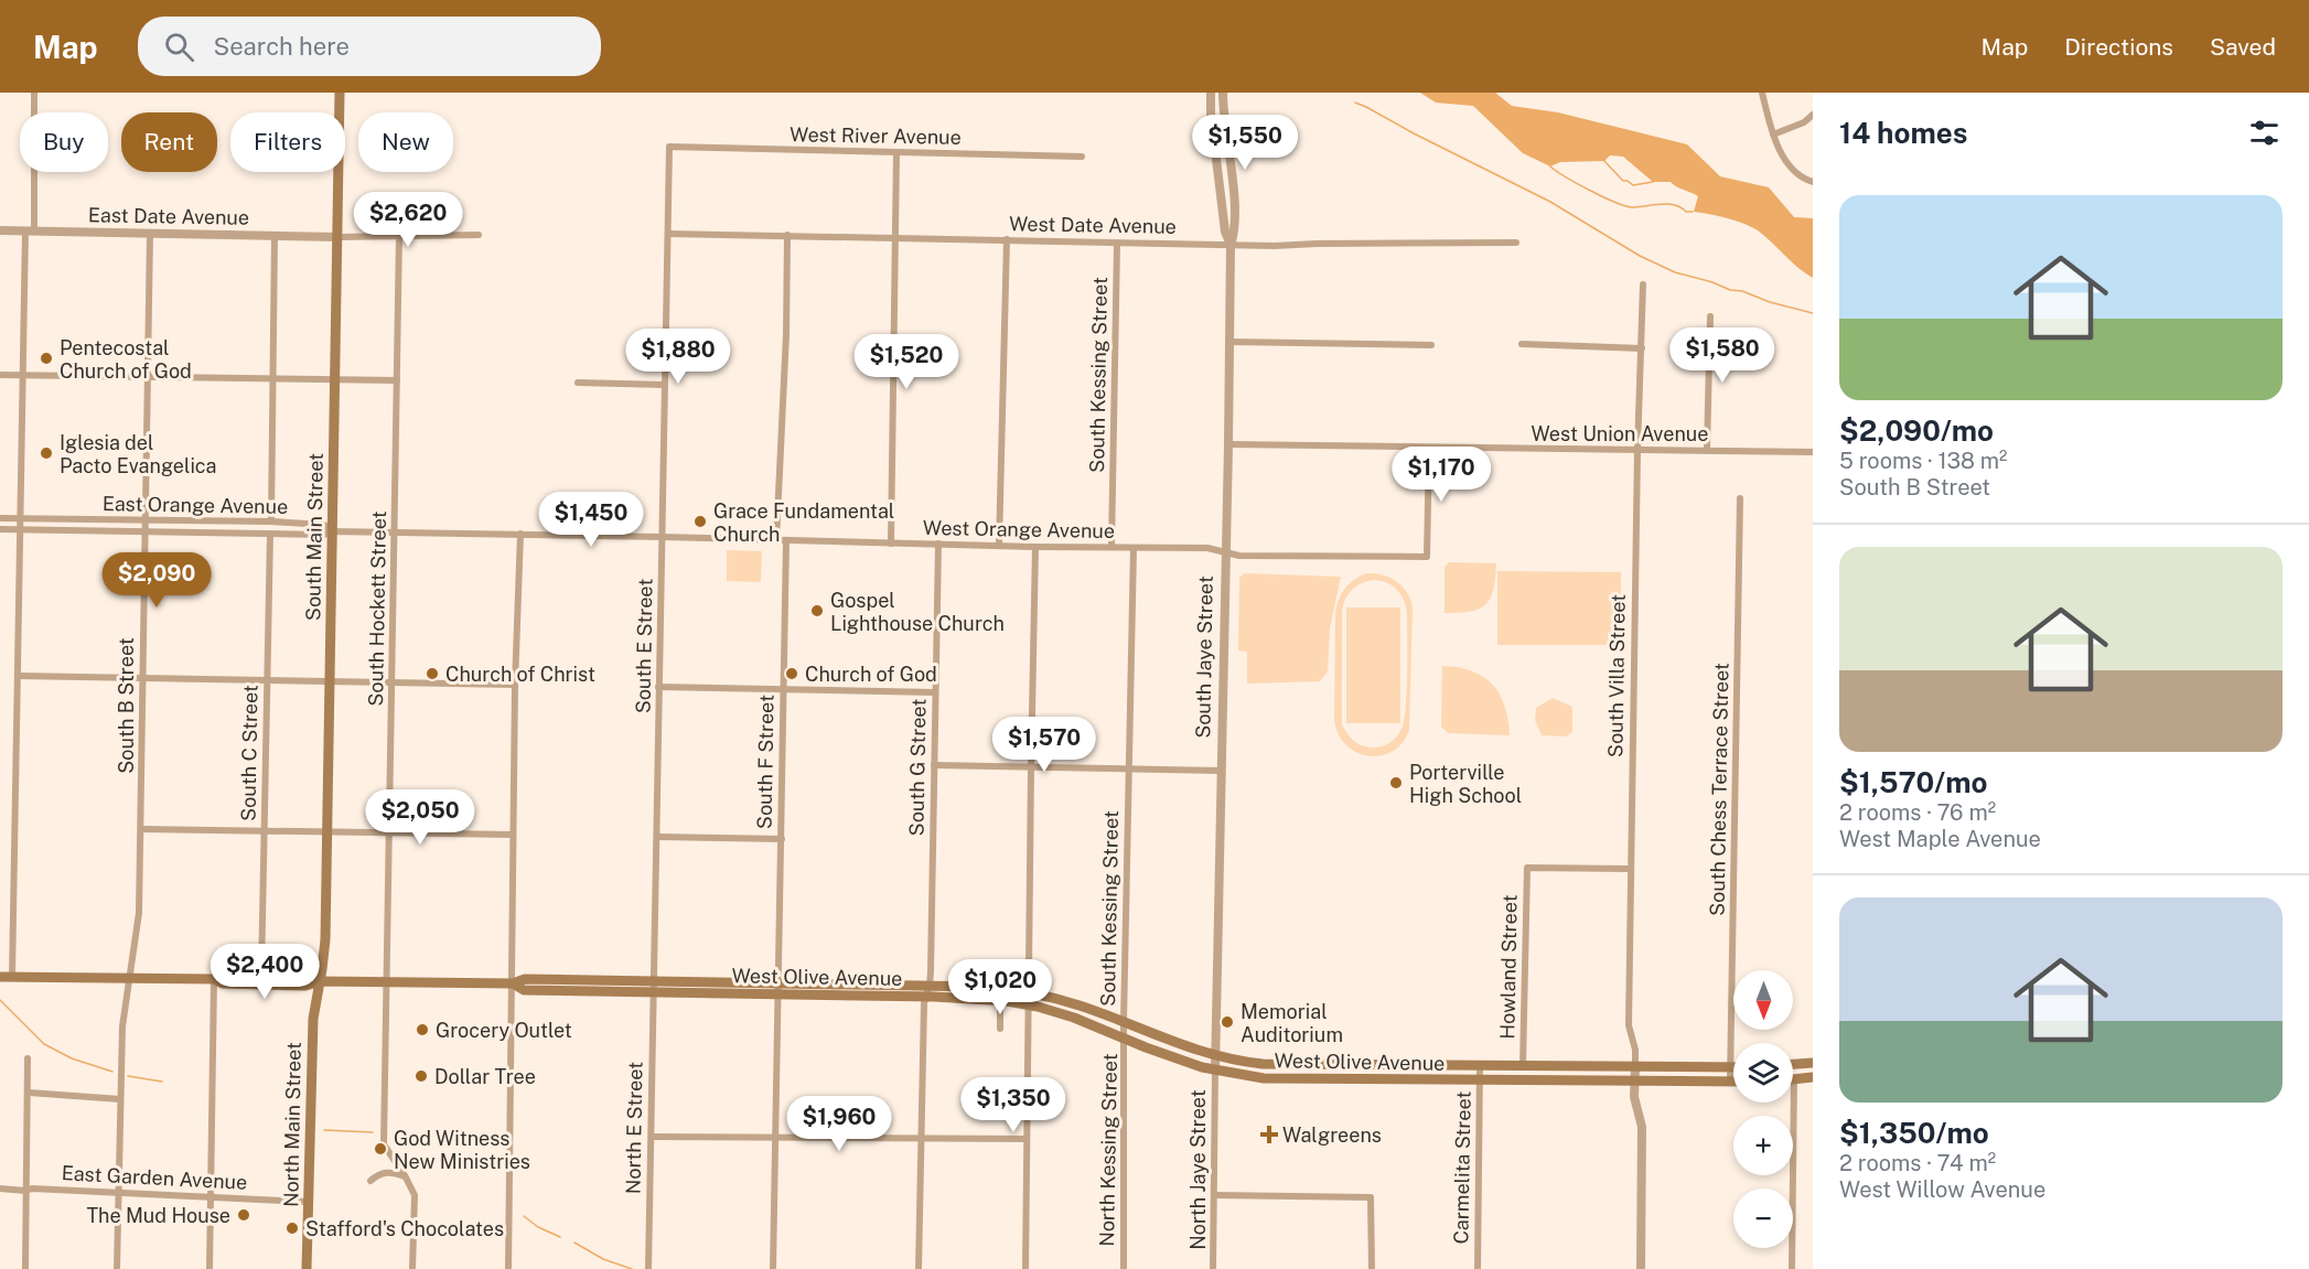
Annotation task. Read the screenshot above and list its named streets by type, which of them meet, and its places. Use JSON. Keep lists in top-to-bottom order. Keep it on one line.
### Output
{"streets":{"main road":["South Main Street","West Olive Avenue","North Main Street"],"street":["West River Avenue","East Date Avenue","West Date Avenue","South Kessing Street","West Union Avenue","East Orange Avenue","West Orange Avenue","South Hockett Street","South E Street","South Jaye Street","South Villa Street","South B Street","South C Street","South F Street","South G Street","South Chess Terrace Street","Howland Street","North E Street","North Kessing Street","Carmelita Street","North Jaye Street","East Garden Avenue"]},"crossings":[["West River Avenue","South E Street"],["East Date Avenue","South Main Street"],["East Date Avenue","South B Street"],["West Date Avenue","South Kessing Street"],["West Date Avenue","South E Street"],["West Date Avenue","South Jaye Street"],["South Kessing Street","West Orange Avenue"],["South Kessing Street","West Olive Avenue"],["South Kessing Street","North Kessing Street"],["West Union Avenue","West Orange Avenue"],["West Union Avenue","South Jaye Street"],["West Union Avenue","South Villa Street"],["East Orange Avenue","West Orange Avenue"],["East Orange Avenue","South Main Street"],["East Orange Avenue","South B Street"],["East Orange Avenue","South C Street"],["West Orange Avenue","South Main Street"],["West Orange Avenue","South Hockett Street"],["West Orange Avenue","South E Street"],["West Orange Avenue","South Jaye Street"],["West Orange Avenue","South F Street"],["West Orange Avenue","South G Street"],["South Main Street","West Olive Avenue"],["South Main Street","North Main Street"],["South Hockett Street","West Olive Avenue"],["South E Street","West Olive Avenue"],["South E Street","North E Street"],["South Jaye Street","West Olive Avenue"],["South Jaye Street","North Jaye Street"],["South Villa Street","Howland Street"],["South Villa Street","West Olive Avenue"],["South B Street","East Garden Avenue"],["South F Street","West Olive Avenue"],["South G Street","West Olive Avenue"],["South Chess Terrace Street","West Olive Avenue"],["Howland Street","West Olive Avenue"],["West Olive Avenue","North Main Street"],["West Olive Avenue","North E Street"],["West Olive Avenue","North Kessing Street"],["West Olive Avenue","Carmelita Street"],["West Olive Avenue","North Jaye Street"],["North Main Street","East Garden Avenue"]],"places":{"other":["Pentecostal Church of God","Iglesia del Pacto Evangelica","Grace Fundamental Church","Gospel Lighthouse Church","Church of Christ","Church of God","Porterville High School","Memorial Auditorium","Grocery Outlet","Dollar Tree","God Witness New Ministries","The Mud House","Stafford's Chocolates"],"health":["Walgreens"]},"north":"bottom","page":{"header":"Map","search":"Search here","nav":["Map","Directions","Saved"],"heading":"14 homes","chip":["Buy","Rent","Filters","New"],"price":["$1,550","$2,620","$1,580","$1,880","$1,520","$1,170","$1,450","$2,090","$1,570","$2,050","$2,400","$1,020","$1,350","$1,960"],"list":[{"name":"$2,090/mo","note":"5 rooms · 138 m² · South B Street"},{"name":"$1,570/mo","note":"2 rooms · 76 m² · West Maple Avenue"},{"name":"$1,350/mo","note":"2 rooms · 74 m² · West Willow Avenue"}],"map_buttons":["+","−"]}}
